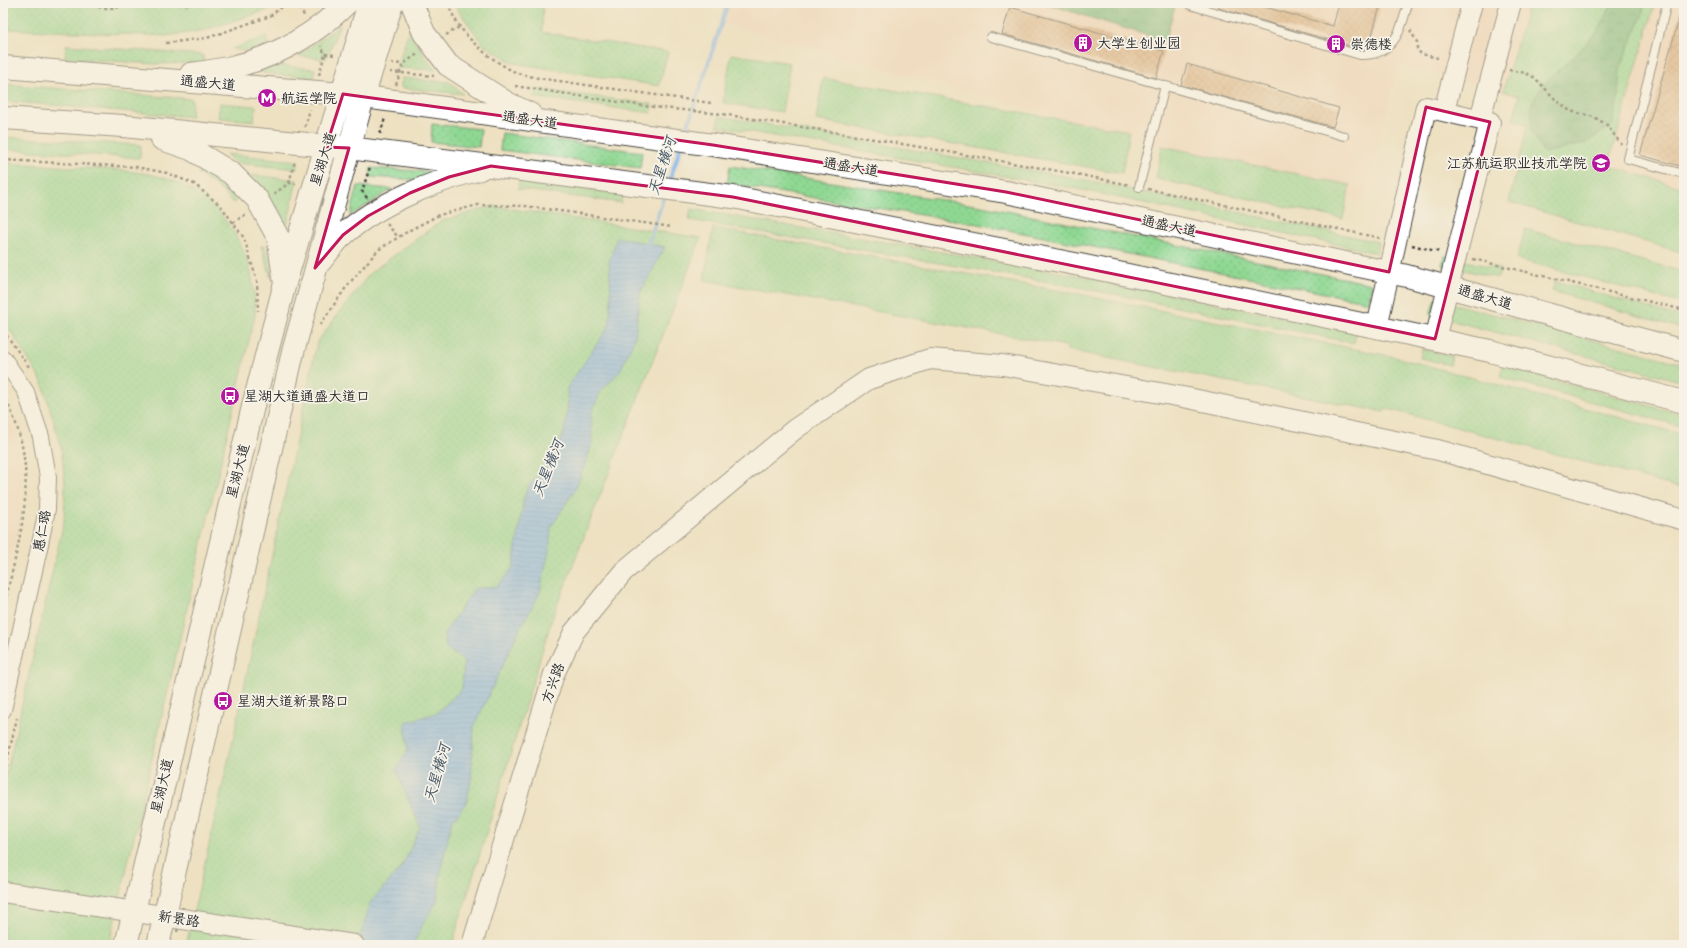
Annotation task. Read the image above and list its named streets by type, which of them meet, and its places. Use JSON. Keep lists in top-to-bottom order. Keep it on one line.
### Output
{"streets":{"main road":["通盛大道","星湖大道"],"street":["惠仁璐","方兴路","新景路"]},"crossings":[["通盛大道","星湖大道"],["星湖大道","新景路"]],"water":["天星横河"],"places":{"building":["大学生创业园","崇德楼"],"metro station":["航运学院"],"school or university":["江苏航运职业技术学院"],"bus stop":["星湖大道通盛大道口","星湖大道新景路口"]}}
